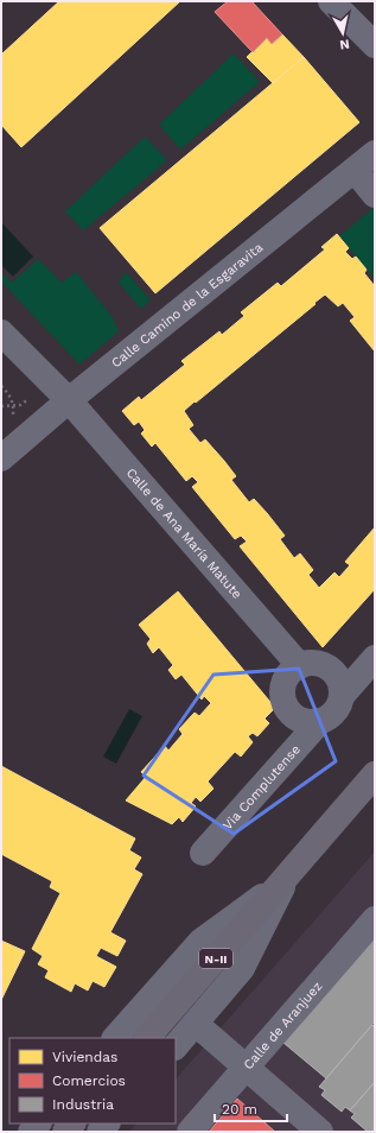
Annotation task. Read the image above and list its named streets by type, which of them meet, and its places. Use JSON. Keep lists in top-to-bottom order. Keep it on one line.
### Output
{"streets":{"main road":["N-II"],"street":["Calle Camino de la Esgaravita","Calle de Ana María Matute","Via Complutense","Calle de Aranjuez"]},"crossings":[["Calle Camino de la Esgaravita","Calle de Ana María Matute"],["Calle de Ana María Matute","Via Complutense"]],"legend":["Viviendas","Comercios","Industria"],"scale_bar":"20 m","north":"bottom"}
